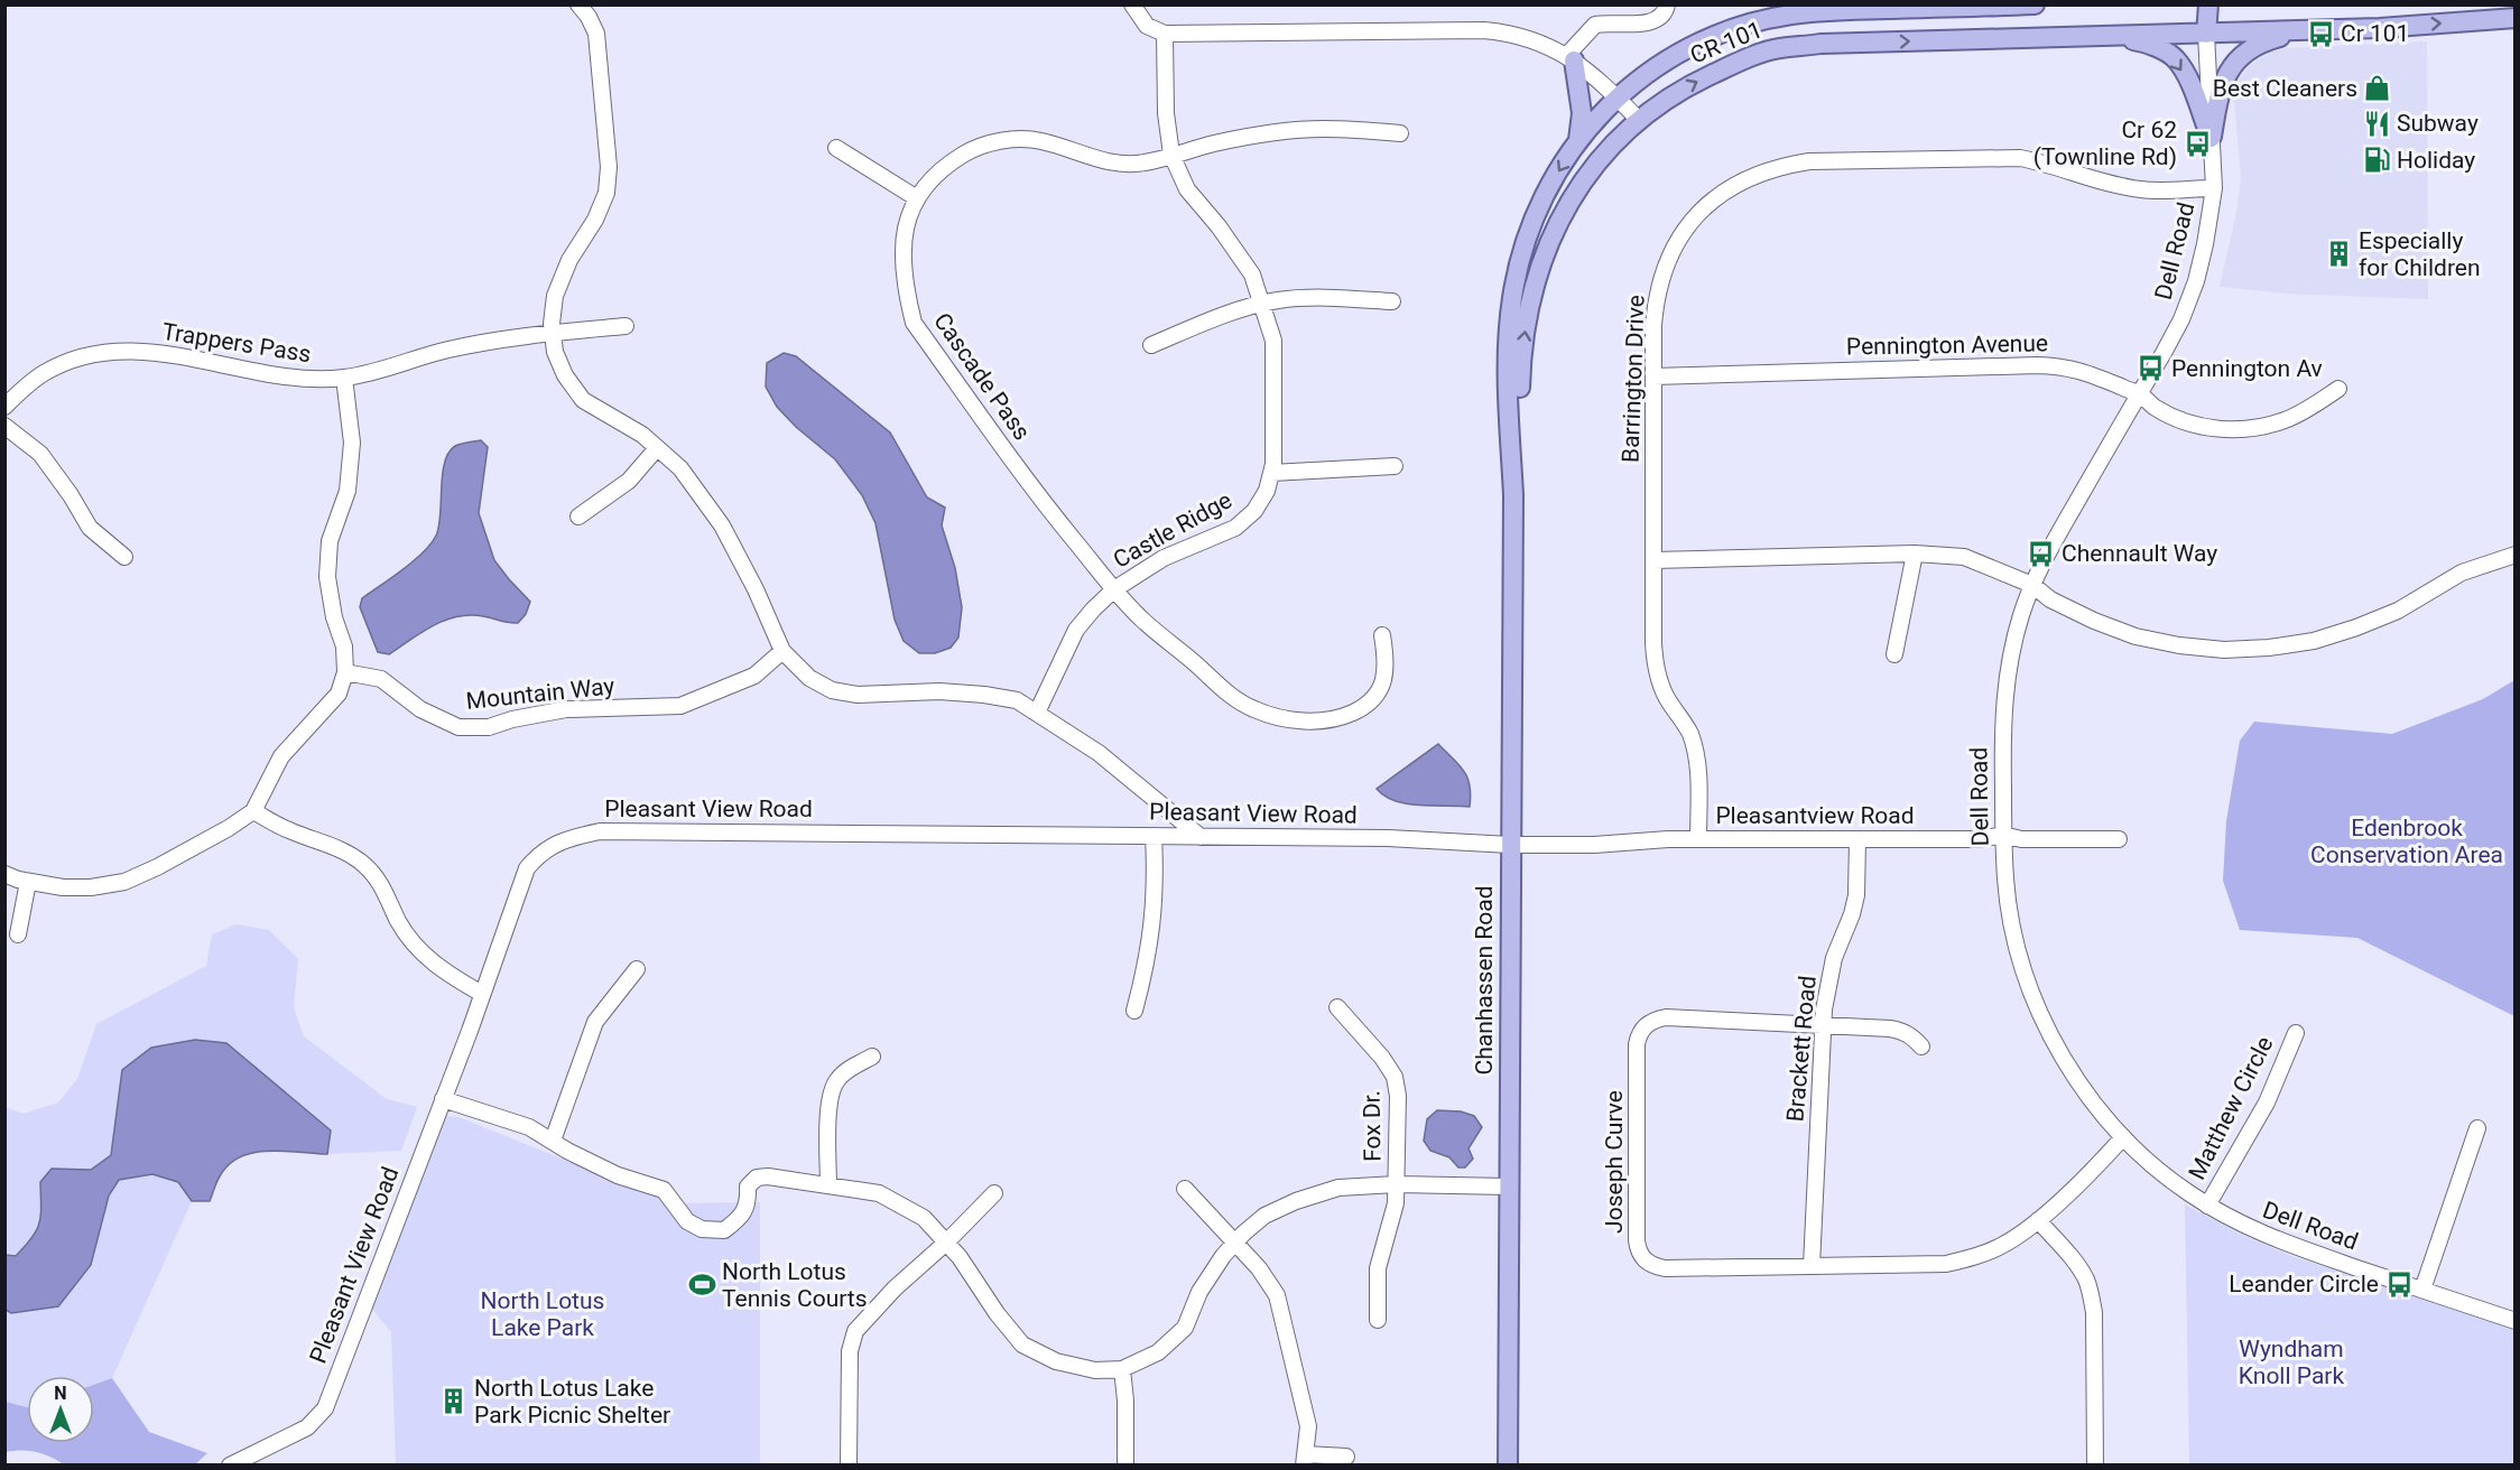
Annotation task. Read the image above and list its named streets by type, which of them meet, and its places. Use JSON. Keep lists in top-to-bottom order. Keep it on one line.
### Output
{"streets":{"main road":["CR 101","Chanhassen Road"],"street":["Dell Road","Trappers Pass","Pennington Avenue","Cascade Pass","Barrington Drive","Castle Ridge","Mountain Way","Pleasant View Road","Pleasantview Road","Brackett Road","Matthew Circle","Fox Dr.","Joseph Curve"]},"crossings":[["CR 101","Dell Road"],["CR 101","Chanhassen Road"],["Dell Road","Pennington Avenue"],["Dell Road","Barrington Drive"],["Dell Road","Pleasantview Road"],["Dell Road","Matthew Circle"],["Dell Road","Joseph Curve"],["Pennington Avenue","Barrington Drive"],["Cascade Pass","Castle Ridge"],["Barrington Drive","Pleasantview Road"],["Pleasant View Road","Pleasantview Road"],["Pleasant View Road","Chanhassen Road"],["Pleasantview Road","Chanhassen Road"],["Pleasantview Road","Brackett Road"],["Brackett Road","Joseph Curve"]],"one_way":["CR 101"],"parks":["Edenbrook Conservation Area","North Lotus Lake Park","Wyndham Knoll Park"],"places":{"bus stop":["Cr 101","Cr 62 (Townline Rd)","Pennington Av","Chennault Way","Leander Circle"],"shop":["Best Cleaners"],"restaurant":["Subway"],"fuel station":["Holiday"],"building":["Especially for Children","North Lotus Lake Park Picnic Shelter"],"sports":["North Lotus Tennis Courts"]},"north":"top"}
